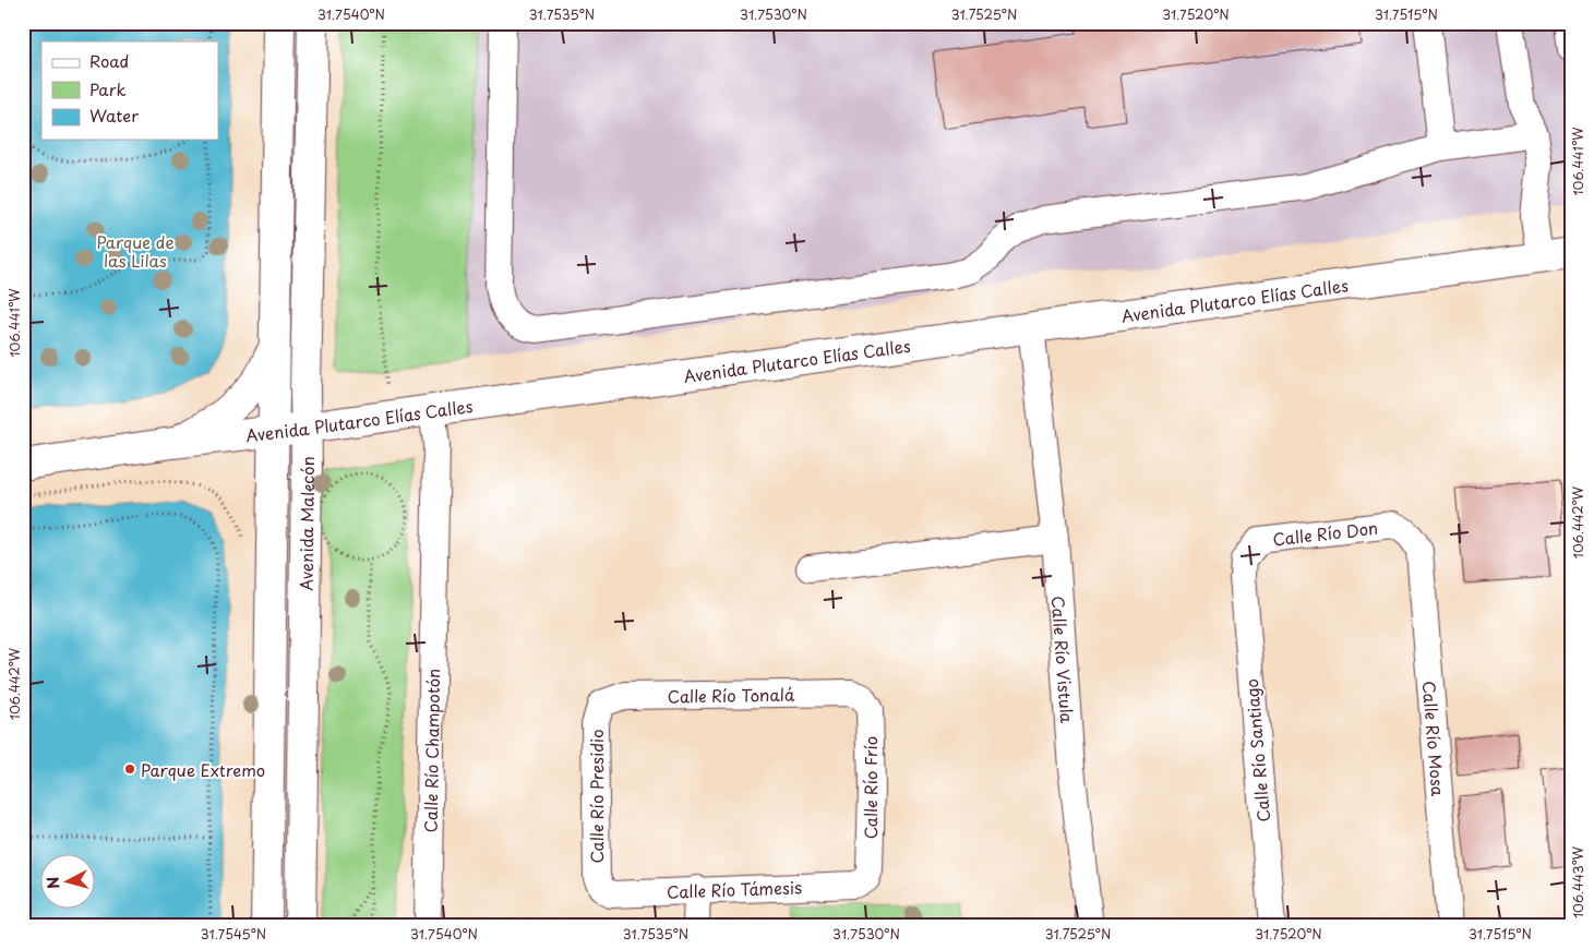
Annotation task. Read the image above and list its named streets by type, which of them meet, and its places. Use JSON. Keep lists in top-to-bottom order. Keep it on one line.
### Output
{"streets":{"main road":["Avenida Plutarco Elías Calles","Avenida Malecón"],"street":["Calle Río Don","Calle Río Vistula","Calle Río Tonalá","Calle Río Mosa","Calle Río Champotón","Calle Río Santiago","Calle Río Frío","Calle Río Presidio","Calle Río Támesis"]},"crossings":[["Avenida Plutarco Elías Calles","Avenida Malecón"],["Avenida Plutarco Elías Calles","Calle Río Vistula"],["Avenida Plutarco Elías Calles","Calle Río Champotón"],["Calle Río Don","Calle Río Mosa"],["Calle Río Don","Calle Río Santiago"],["Calle Río Tonalá","Calle Río Frío"],["Calle Río Tonalá","Calle Río Presidio"],["Calle Río Frío","Calle Río Támesis"],["Calle Río Presidio","Calle Río Támesis"]],"parks":["Parque de las Lilas"],"places":["Parque Extremo"],"legend":["Road","Park","Water"],"north":"left","coordinates":["31.7540°N","31.7535°N","31.7530°N","31.7525°N","31.7520°N","31.7515°N","106.441°W","106.442°W","106.443°W","31.7545°N"]}
